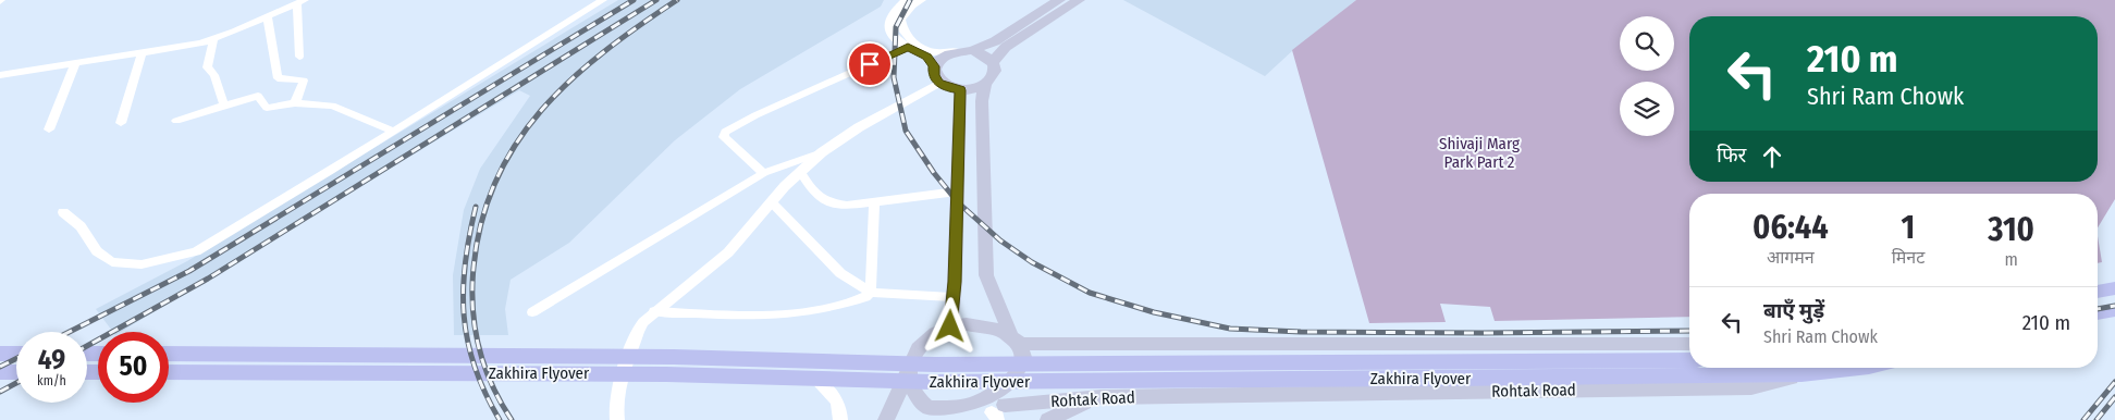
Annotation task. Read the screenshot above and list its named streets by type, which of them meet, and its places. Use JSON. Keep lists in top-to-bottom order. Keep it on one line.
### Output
{"streets":{"main road":["Zakhira Flyover","Rohtak Road"]},"crossings":[["Zakhira Flyover","Rohtak Road"]],"parks":["Shivaji Marg Park Part 2"],"page":{"turn":["210 m","Shri Ram Chowk"],"then":"फिर","eta":["06:44","आगमन","1","मिनट","310","m"],"list":[{"name":"बाएँ मुड़ें","note":"Shri Ram Chowk","value":"210 m"}],"speed":"49 km/h","limit":"50"}}
